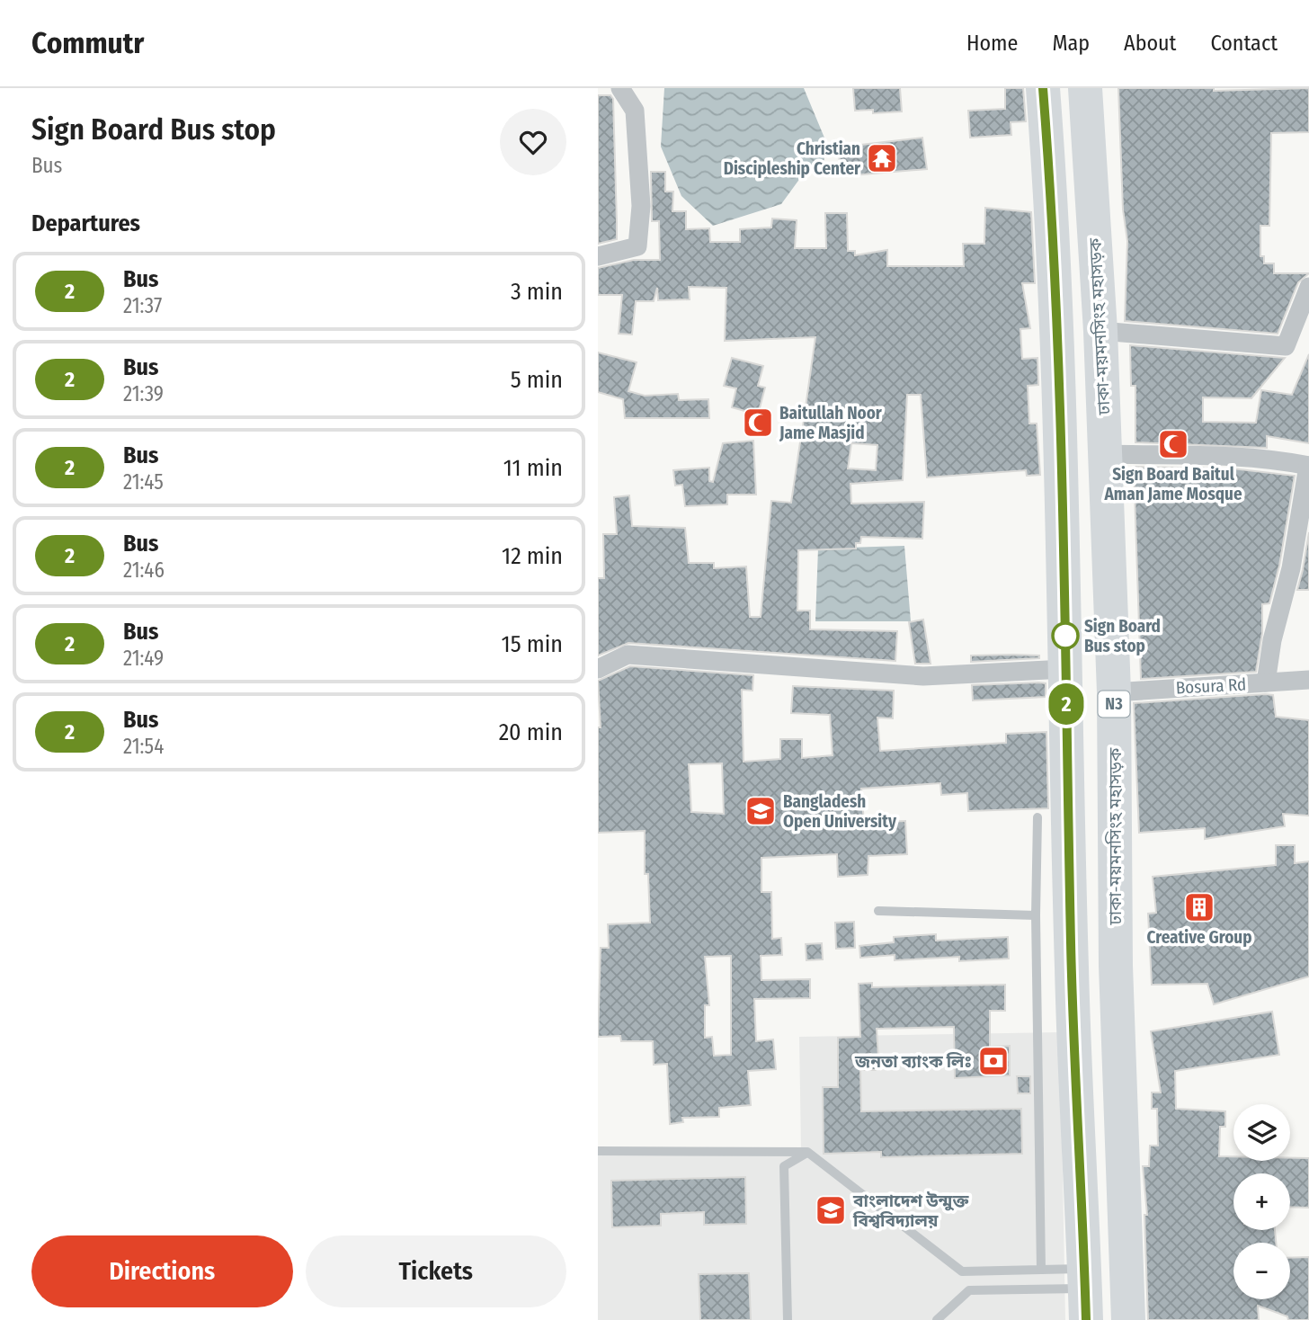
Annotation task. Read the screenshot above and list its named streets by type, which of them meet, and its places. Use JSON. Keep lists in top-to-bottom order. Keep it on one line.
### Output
{"streets":{"highway":["ঢাকা-ময়মনসিংহ মহাসড়ক","N3"],"street":["Bosura Rd"]},"crossings":[["ঢাকা-ময়মনসিংহ মহাসড়ক","Bosura Rd"]],"places":{"temple":["Christian Discipleship Center"],"mosque":["Baitullah Noor Jame Masjid","Sign Board Baitul Aman Jame Mosque"],"other":["Sign Board Bus stop"],"school or university":["Bangladesh Open University","বাংলাদেশ উন্মুক্ত বিশ্ববিদ্যালয়"],"building":["Creative Group"],"bank":["জনতা ব্যাংক লিঃ"]},"lines":["bus line 2"],"page":{"header":"Commutr","nav":["Home","Map","About","Contact"],"heading":[["Sign Board Bus stop","Bus"],"Departures"],"on_map":"2","list":[{"mark":"2","name":"Bus","note":"21:37","value":"3 min"},{"mark":"2","name":"Bus","note":"21:39","value":"5 min"},{"mark":"2","name":"Bus","note":"21:45","value":"11 min"},{"mark":"2","name":"Bus","note":"21:46","value":"12 min"},{"mark":"2","name":"Bus","note":"21:49","value":"15 min"},{"mark":"2","name":"Bus","note":"21:54","value":"20 min"}],"map_buttons":["+","−"],"buttons":["Directions","Tickets"]}}
